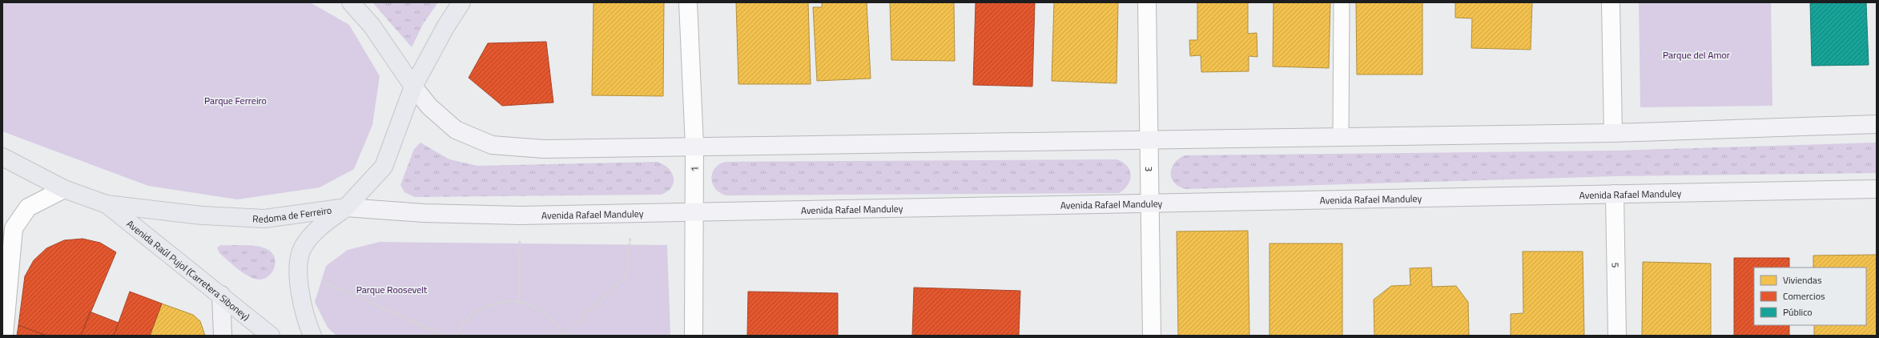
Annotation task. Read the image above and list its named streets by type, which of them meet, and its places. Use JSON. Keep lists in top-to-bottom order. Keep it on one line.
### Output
{"streets":{"main road":["Avenida Rafael Manduley","Redoma de Ferreiro","Avenida Raúl Pujol (Carretera Siboney)"],"street":["1","3","5"]},"crossings":[["1","Avenida Rafael Manduley"],["3","Avenida Rafael Manduley"],["Avenida Rafael Manduley","Redoma de Ferreiro"],["Avenida Rafael Manduley","5"],["Redoma de Ferreiro","Avenida Raúl Pujol (Carretera Siboney)"]],"parks":["Parque del Amor","Parque Ferreiro","Parque Roosevelt"],"legend":["Viviendas","Comercios","Público"]}
